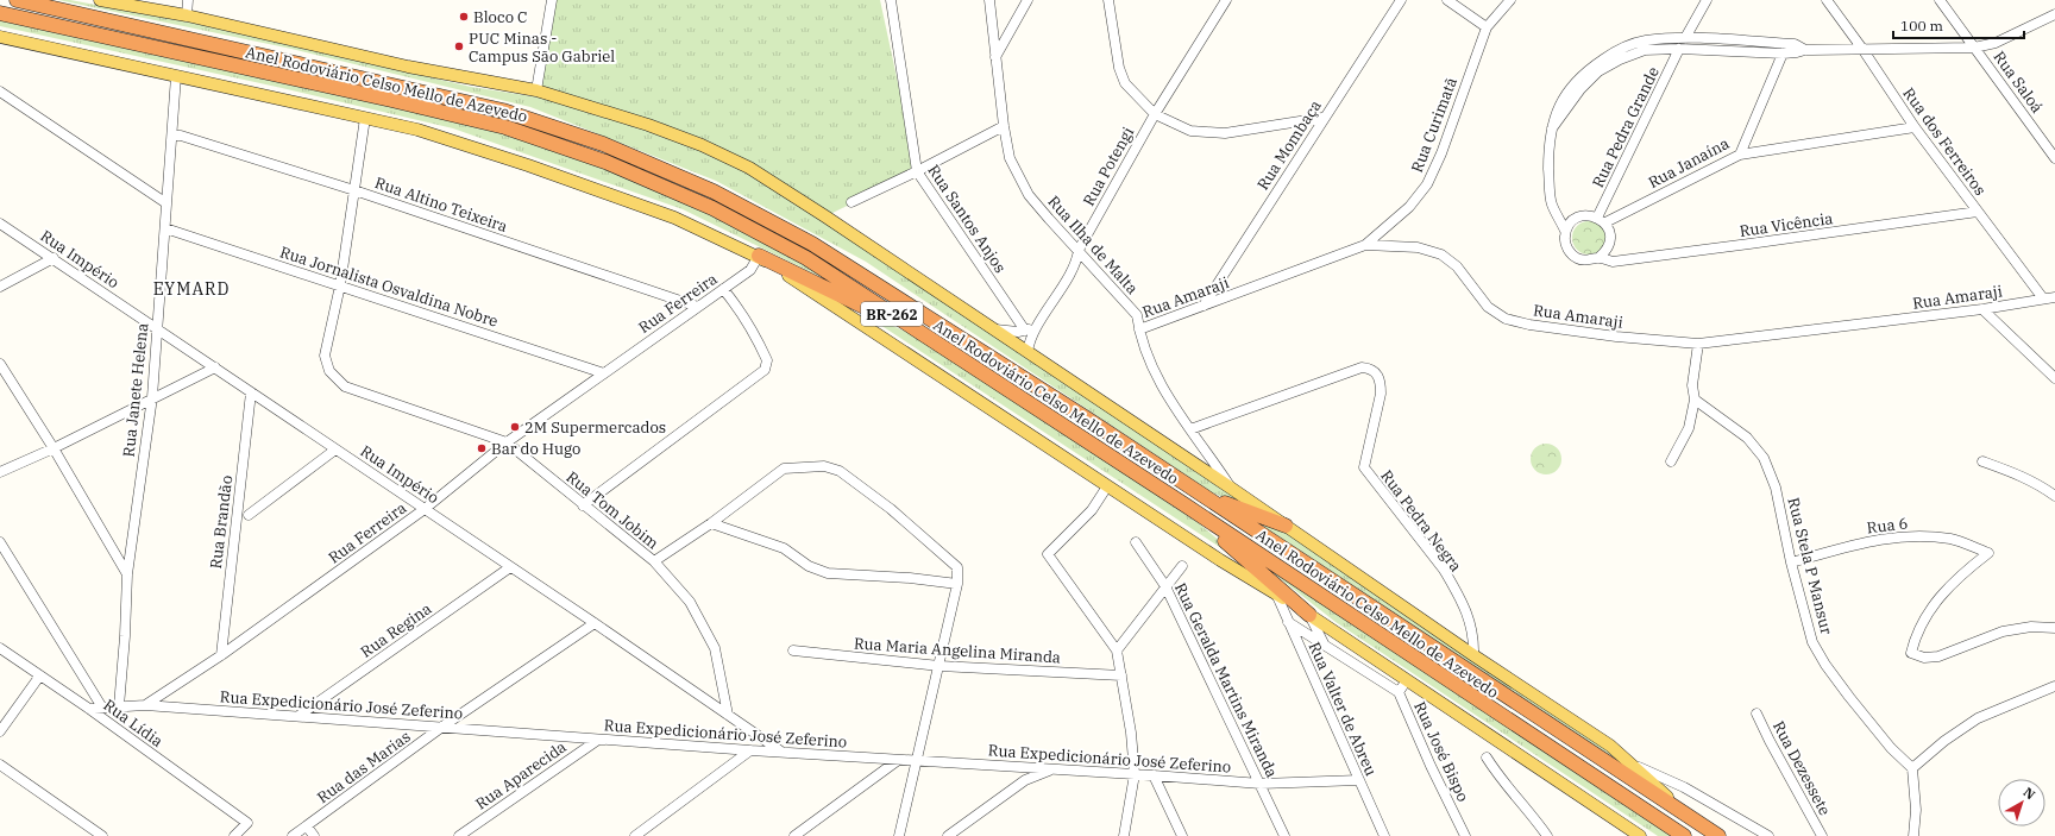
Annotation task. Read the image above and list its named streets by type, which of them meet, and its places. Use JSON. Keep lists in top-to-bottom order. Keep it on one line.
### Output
{"streets":{"highway":["Anel Rodoviário Celso Mello de Azevedo","BR-262"],"street":["Rua Saloá","Rua Curimatã","Rua Pedra Grande","Rua dos Ferreiros","Rua Mombaça","Rua Janaína","Rua Potengi","Rua Altino Teixeira","Rua Santos Anjos","Rua Vicência","Rua Ilha de Malta","Rua Império","Rua Jornalista Osvaldina Nobre","Rua Amaraji","Rua Ferreira","Rua Janete Helena","Rua Tom Jobim","Rua Pedra Negra","Rua Brandão","Rua 6","Rua Stela P Mansur","Rua Regina","Rua Maria Angelina Miranda","Rua Geralda Martins Miranda","Rua Expedicionário José Zeferino","Rua Valter de Abreu","Rua Lídia","Rua José Bispo","Rua das Marias","Rua Dezessete","Rua Aparecida"]},"crossings":[["Anel Rodoviário Celso Mello de Azevedo","Rua Potengi"],["Anel Rodoviário Celso Mello de Azevedo","Rua Ilha de Malta"],["Anel Rodoviário Celso Mello de Azevedo","Rua Pedra Negra"],["Rua Curimatã","Rua Amaraji"],["Rua Pedra Grande","Rua Janaína"],["Rua Pedra Grande","Rua Vicência"],["Rua dos Ferreiros","Rua Vicência"],["Rua dos Ferreiros","Rua Amaraji"],["Rua Mombaça","Rua Amaraji"],["Rua Janaína","Rua Vicência"],["Rua Potengi","Rua Ilha de Malta"],["Rua Altino Teixeira","Rua Ferreira"],["Rua Altino Teixeira","Rua Janete Helena"],["Rua Ilha de Malta","Rua Amaraji"],["Rua Ilha de Malta","Rua Pedra Negra"],["Rua Império","Rua Ferreira"],["Rua Império","Rua Janete Helena"],["Rua Império","Rua Tom Jobim"],["Rua Império","Rua Brandão"],["Rua Império","Rua Regina"],["Rua Império","Rua Expedicionário José Zeferino"],["Rua Império","Rua das Marias"],["Rua Jornalista Osvaldina Nobre","Rua Ferreira"],["Rua Jornalista Osvaldina Nobre","Rua Janete Helena"],["Rua Jornalista Osvaldina Nobre","Rua Tom Jobim"],["Rua Ferreira","Rua Tom Jobim"],["Rua Ferreira","Rua Brandão"],["Rua Ferreira","Rua Expedicionário José Zeferino"],["Rua Janete Helena","Rua Expedicionário José Zeferino"],["Rua 6","Rua Stela P Mansur"],["Rua Regina","Rua Expedicionário José Zeferino"],["Rua Geralda Martins Miranda","Rua Expedicionário José Zeferino"],["Rua Expedicionário José Zeferino","Rua Valter de Abreu"],["Rua Expedicionário José Zeferino","Rua Lídia"],["Rua Expedicionário José Zeferino","Rua das Marias"],["Rua Expedicionário José Zeferino","Rua Aparecida"]],"districts":["EYMARD"],"places":["Bloco C","PUC Minas - Campus São Gabriel","2M Supermercados","Bar do Hugo"],"scale_bar":"100 m","north":"top right"}
